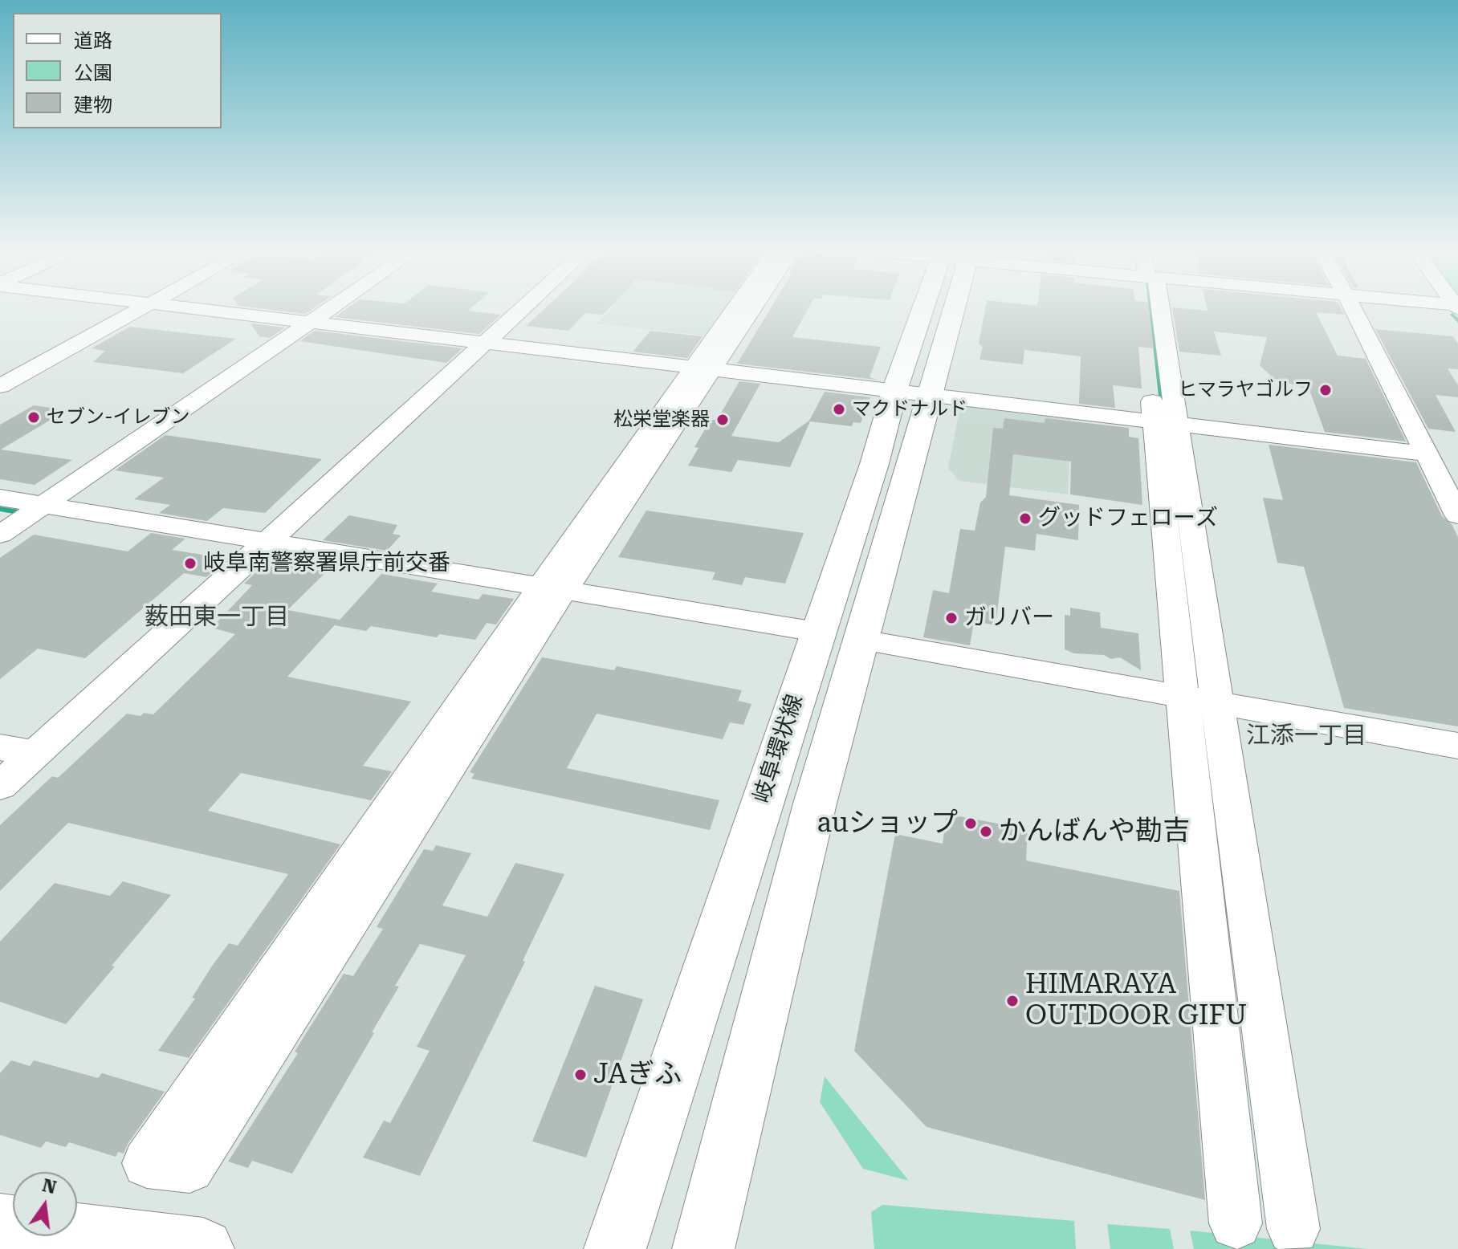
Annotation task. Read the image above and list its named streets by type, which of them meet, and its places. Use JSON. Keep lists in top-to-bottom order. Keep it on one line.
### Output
{"streets":{"main road":["岐阜環状線"]},"districts":["薮田東一丁目","江添一丁目"],"places":["ヒマラヤゴルフ","マクドナルド","セブン-イレブン","松栄堂楽器","グッドフェローズ","岐阜南警察署県庁前交番","ガリバー","auショップ","かんばんや勘吉","HIMARAYA OUTDOOR GIFU","JAぎふ"],"legend":["道路","公園","建物"],"north":"top"}
